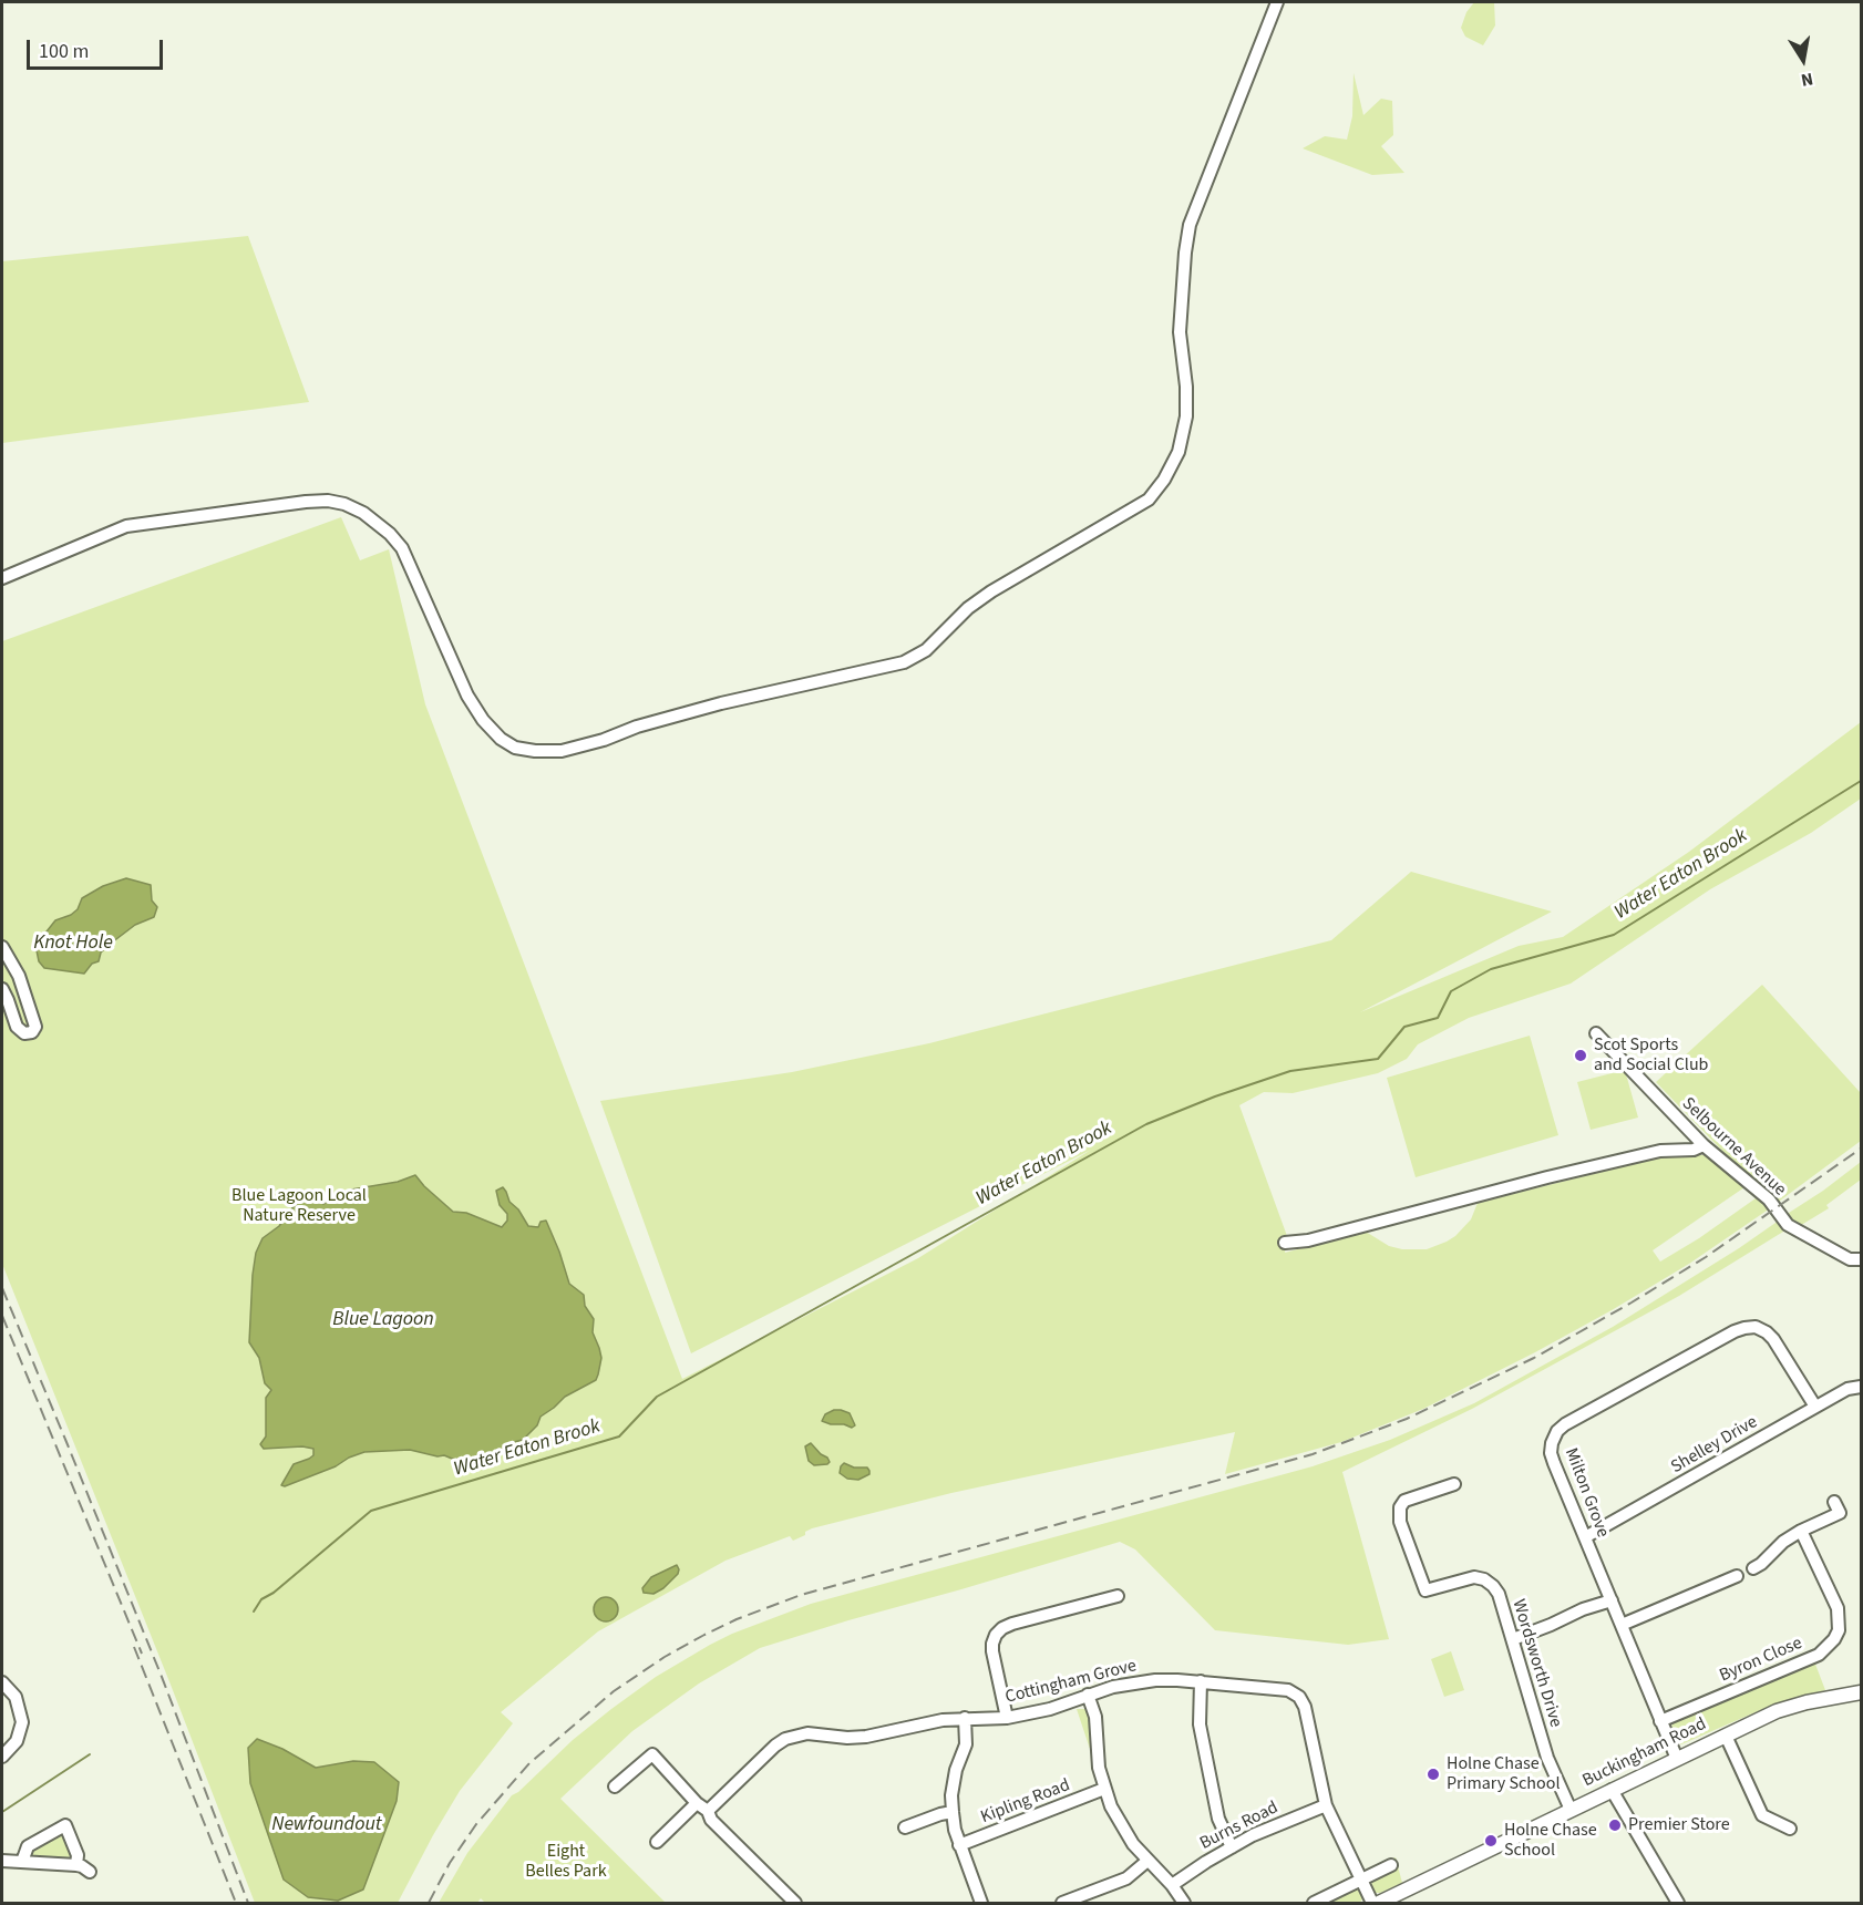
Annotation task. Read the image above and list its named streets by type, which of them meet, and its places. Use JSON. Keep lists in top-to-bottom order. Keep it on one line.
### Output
{"streets":{"main road":["Buckingham Road"],"street":["Selbourne Avenue","Shelley Drive","Milton Grove","Byron Close","Wordsworth Drive","Cottingham Grove","Kipling Road","Burns Road"]},"crossings":[["Shelley Drive","Milton Grove"],["Milton Grove","Byron Close"],["Milton Grove","Buckingham Road"],["Wordsworth Drive","Buckingham Road"],["Cottingham Grove","Burns Road"]],"water":["Water Eaton Brook","Knot Hole","Blue Lagoon","Newfoundout"],"parks":["Blue Lagoon Local Nature Reserve","Eight Belles Park"],"places":["Scot Sports and Social Club","Holne Chase Primary School","Premier Store","Holne Chase School"],"scale_bar":"100 m","north":"bottom"}
